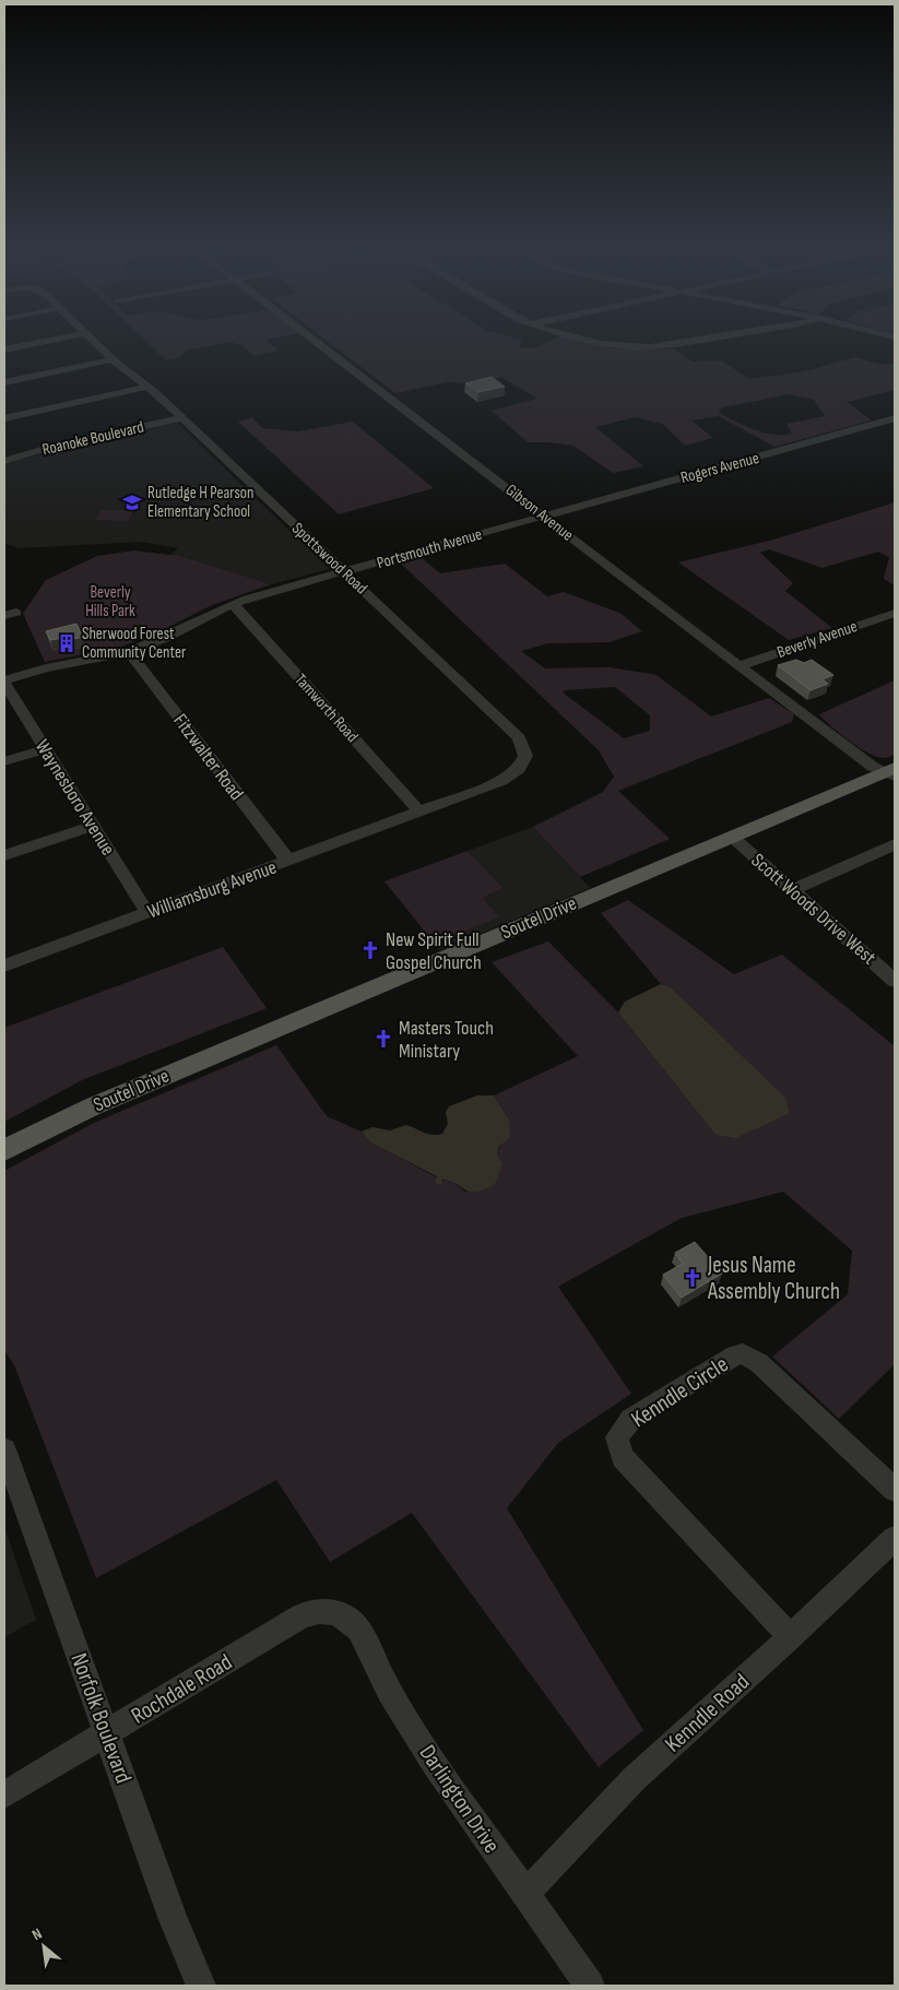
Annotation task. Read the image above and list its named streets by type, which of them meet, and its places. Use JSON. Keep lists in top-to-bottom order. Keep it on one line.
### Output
{"streets":{"main road":["Soutel Drive"],"street":["Roanoke Boulevard","Rogers Avenue","Gibson Avenue","Portsmouth Avenue","Spottswood Road","Beverly Avenue","Tamworth Road","Fitzwalter Road","Waynesboro Avenue","Williamsburg Avenue","Scott Woods Drive West","Kenndle Circle","Rochdale Road","Kenndle Road","Norfolk Boulevard","Darlington Drive"]},"crossings":[["Roanoke Boulevard","Spottswood Road"],["Rogers Avenue","Gibson Avenue"],["Rogers Avenue","Portsmouth Avenue"],["Gibson Avenue","Portsmouth Avenue"],["Gibson Avenue","Beverly Avenue"],["Gibson Avenue","Soutel Drive"],["Portsmouth Avenue","Spottswood Road"],["Portsmouth Avenue","Tamworth Road"],["Portsmouth Avenue","Fitzwalter Road"],["Portsmouth Avenue","Waynesboro Avenue"],["Spottswood Road","Tamworth Road"],["Spottswood Road","Williamsburg Avenue"],["Tamworth Road","Williamsburg Avenue"],["Fitzwalter Road","Williamsburg Avenue"],["Waynesboro Avenue","Williamsburg Avenue"],["Scott Woods Drive West","Soutel Drive"],["Kenndle Circle","Kenndle Road"],["Rochdale Road","Norfolk Boulevard"],["Rochdale Road","Darlington Drive"],["Kenndle Road","Darlington Drive"]],"parks":["Beverly Hills Park"],"places":{"school or university":["Rutledge H Pearson Elementary School"],"building":["Sherwood Forest Community Center"],"church":["New Spirit Full Gospel Church","Masters Touch Ministary","Jesus Name Assembly Church"]},"north":"top left"}
